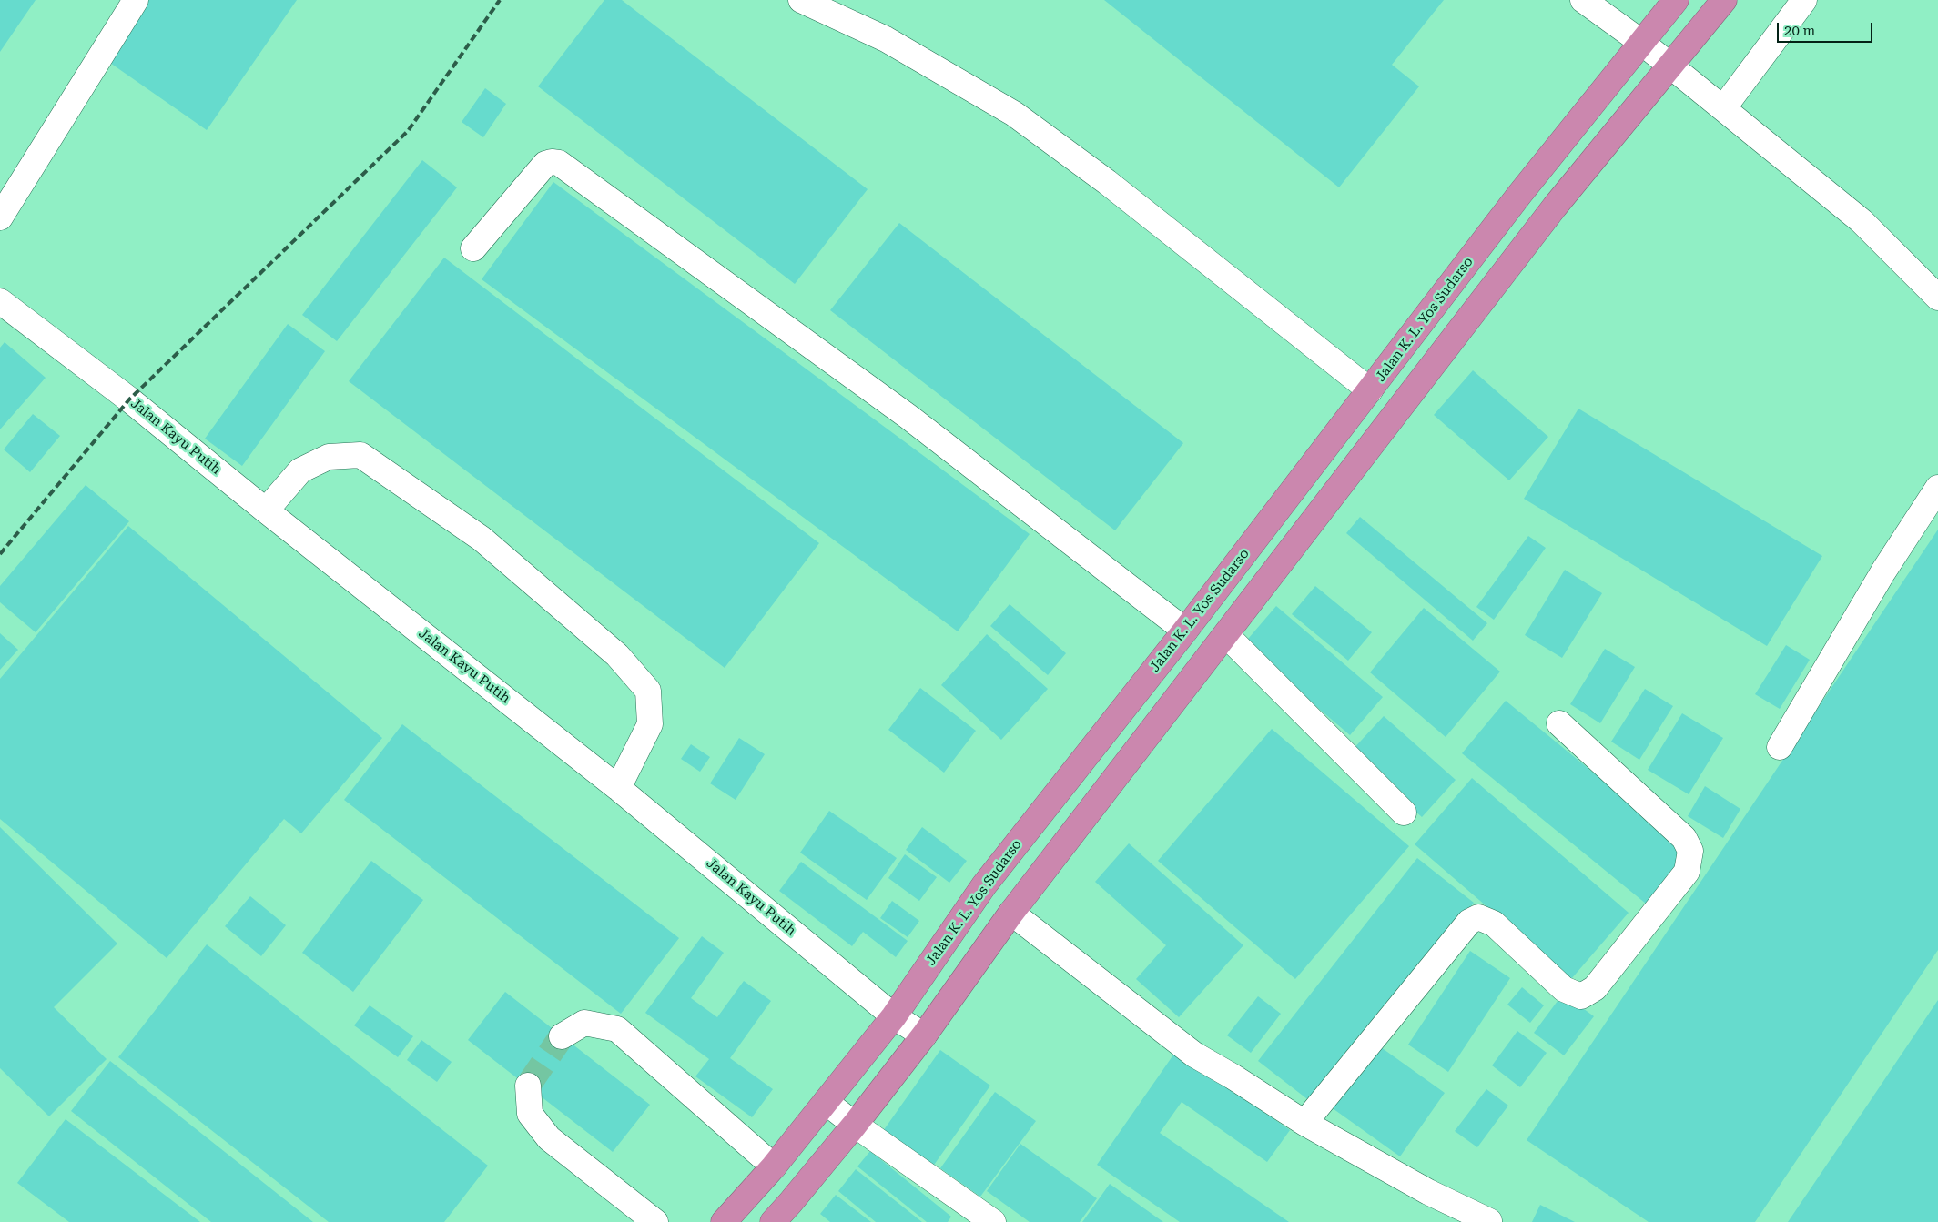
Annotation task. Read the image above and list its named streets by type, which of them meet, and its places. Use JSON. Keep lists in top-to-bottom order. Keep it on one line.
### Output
{"streets":{"highway":["Jalan K. L. Yos Sudarso"],"street":["Jalan Kayu Putih"]},"crossings":[["Jalan K. L. Yos Sudarso","Jalan Kayu Putih"]],"scale_bar":"20 m"}
